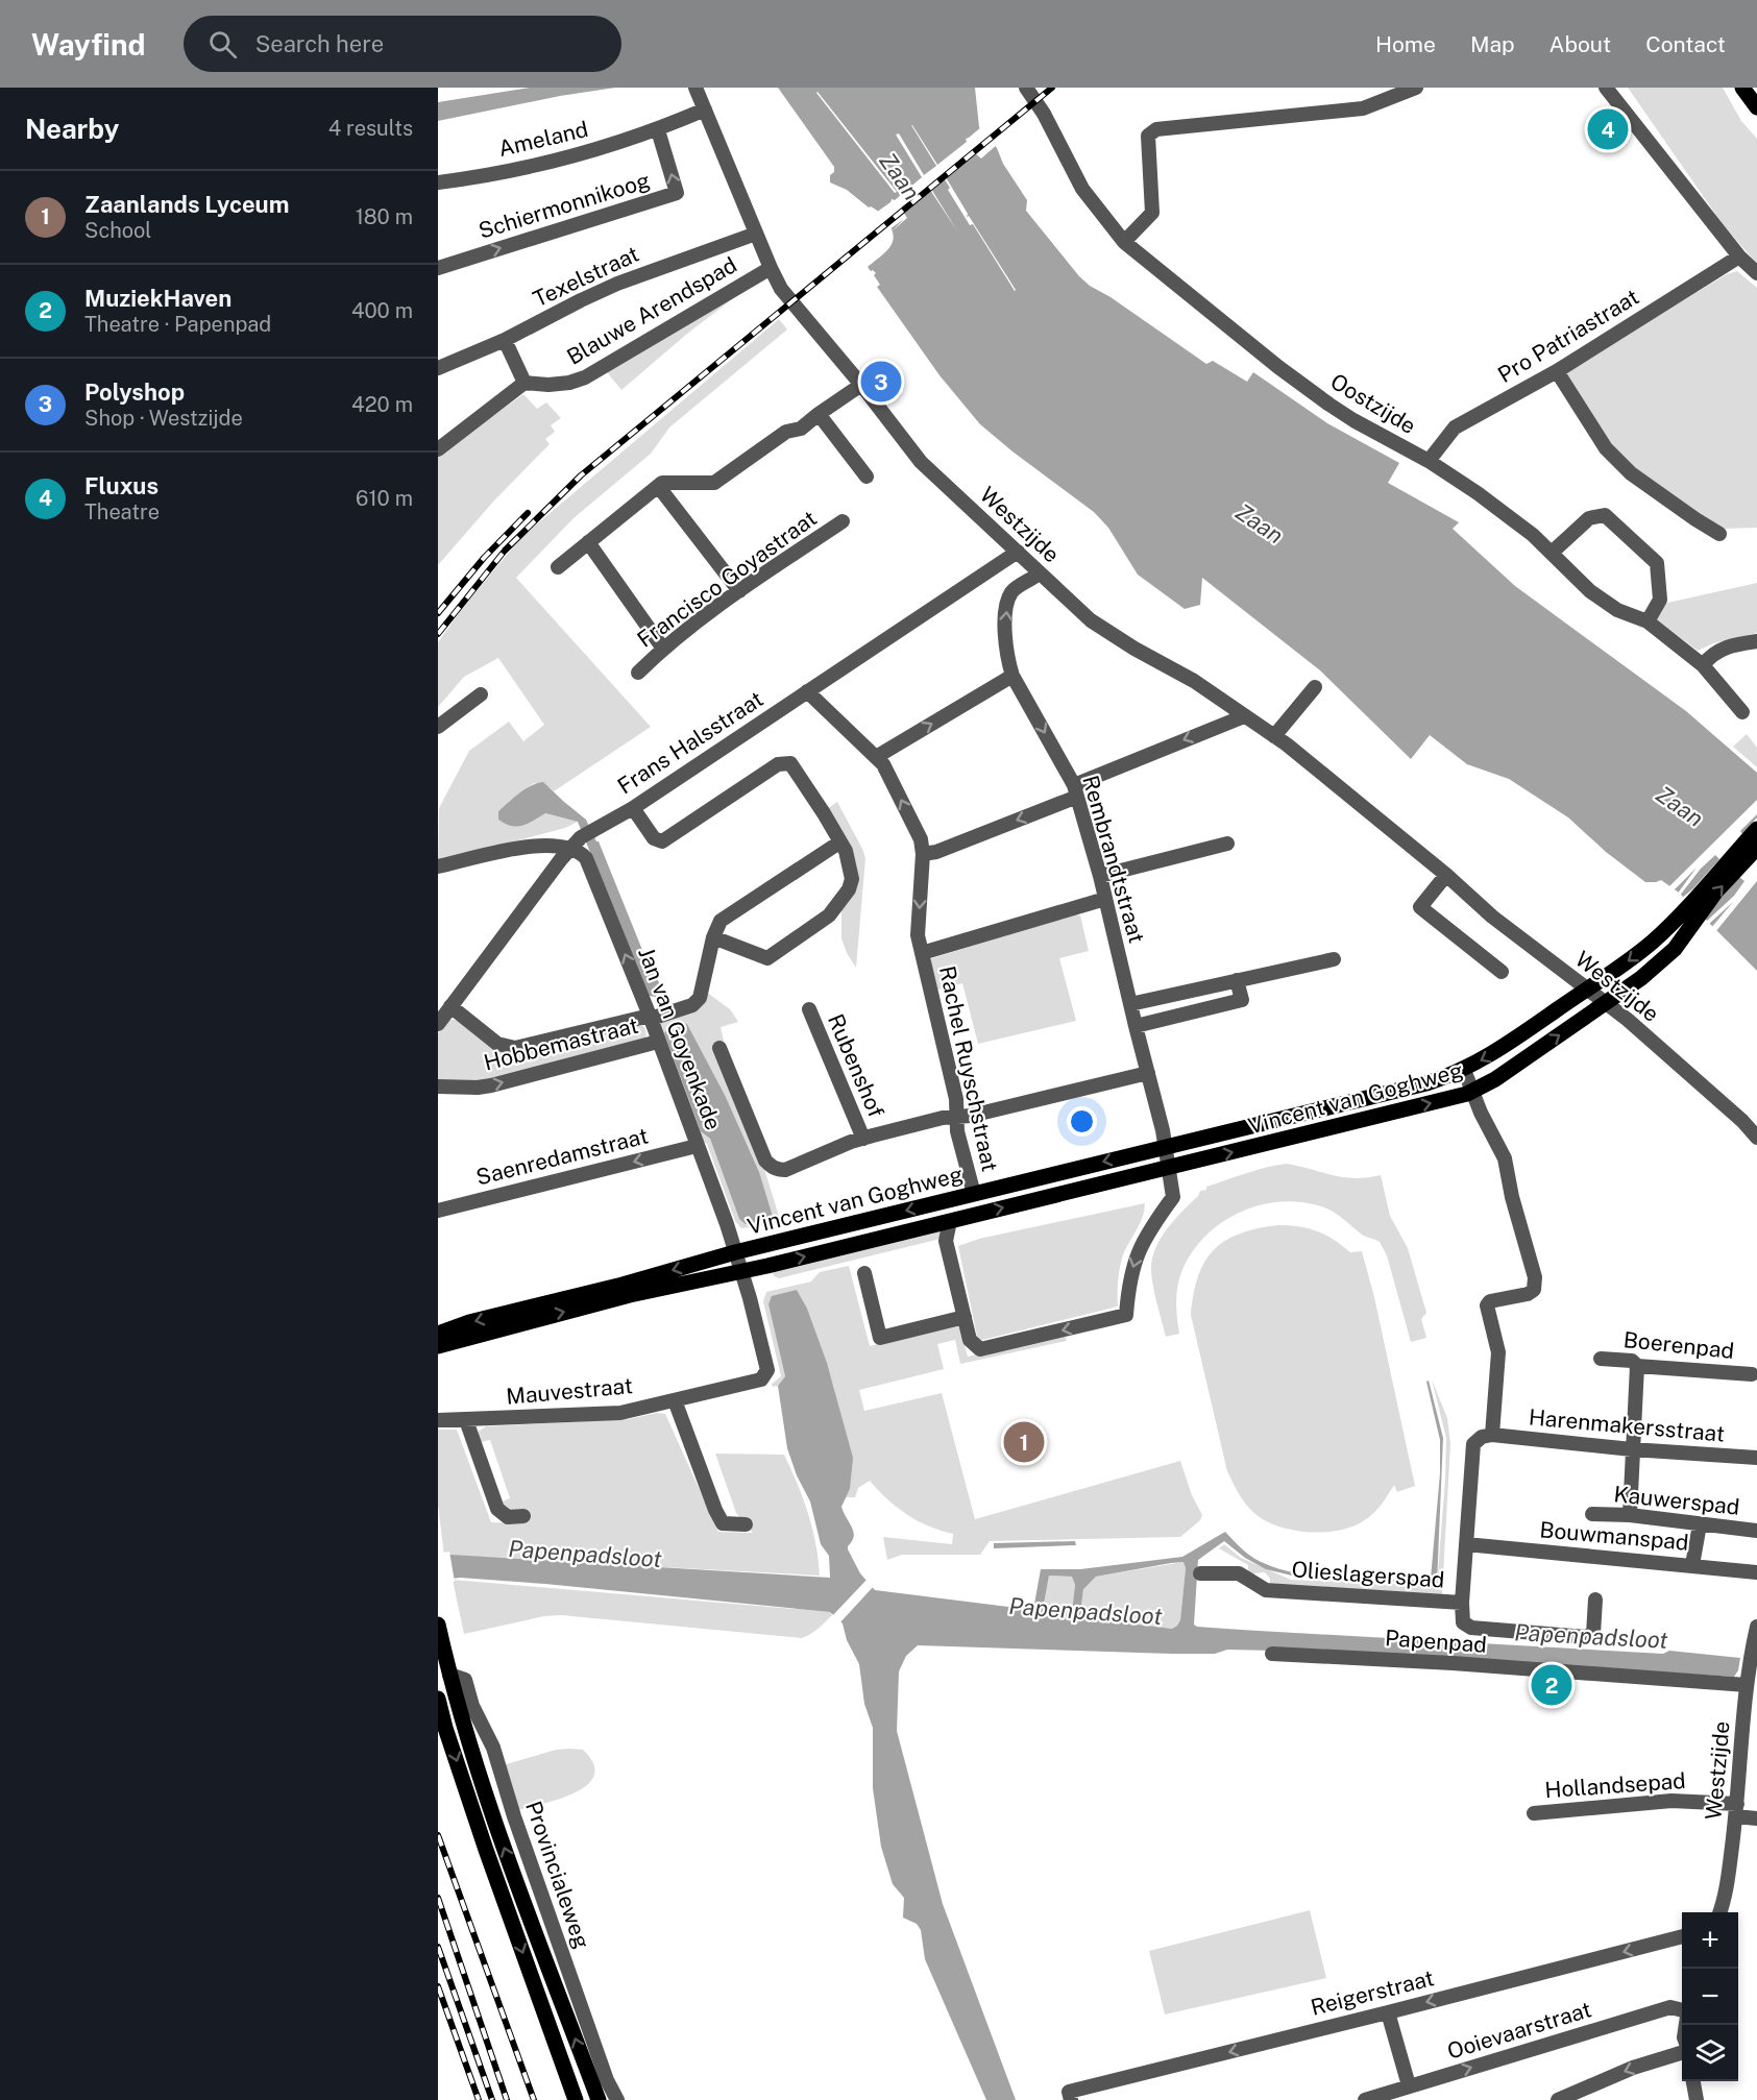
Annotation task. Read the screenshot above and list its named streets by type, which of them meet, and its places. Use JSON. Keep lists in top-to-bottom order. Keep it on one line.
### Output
{"streets":{"main road":["Vincent van Goghweg","Provincialeweg"],"street":["Ameland","Schiermonnikoog","Texelstraat","Blauwe Arendspad","Pro Patriastraat","Oostzijde","Westzijde","Francisco Goyastraat","Frans Halsstraat","Rembrandtstraat","Jan van Goyenkade","Hobbemastraat","Rubenshof","Rachel Ruyschstraat","Saenredamstraat","Boerenpad","Mauvestraat","Harenmakersstraat","Kauwerspad","Bouwmanspad","Olieslagerspad","Papenpad","Hollandsepad","Reigerstraat","Ooievaarstraat"]},"crossings":[["Ameland","Schiermonnikoog"],["Ameland","Westzijde"],["Texelstraat","Westzijde"],["Blauwe Arendspad","Westzijde"],["Pro Patriastraat","Oostzijde"],["Westzijde","Frans Halsstraat"],["Westzijde","Rembrandtstraat"],["Westzijde","Vincent van Goghweg"],["Westzijde","Papenpad"],["Westzijde","Hollandsepad"],["Frans Halsstraat","Jan van Goyenkade"],["Frans Halsstraat","Hobbemastraat"],["Rembrandtstraat","Vincent van Goghweg"],["Jan van Goyenkade","Hobbemastraat"],["Jan van Goyenkade","Vincent van Goghweg"],["Jan van Goyenkade","Saenredamstraat"],["Rachel Ruyschstraat","Vincent van Goghweg"],["Vincent van Goghweg","Mauvestraat"]],"one_way":["Schiermonnikoog","Jan van Goyenkade","Hobbemastraat","Saenredamstraat","Reigerstraat"],"water":["Zaan","Papenpadsloot"],"page":{"header":"Wayfind","search":"Search here","nav":["Home","Map","About","Contact"],"heading":["Nearby","4 results"],"pins":["4","3","1","2"],"list":[{"mark":"1","name":"Zaanlands Lyceum","note":"School","value":"180 m"},{"mark":"2","name":"MuziekHaven","note":"Theatre · Papenpad","value":"400 m"},{"mark":"3","name":"Polyshop","note":"Shop · Westzijde","value":"420 m"},{"mark":"4","name":"Fluxus","note":"Theatre","value":"610 m"}],"map_buttons":["+","−"]}}
